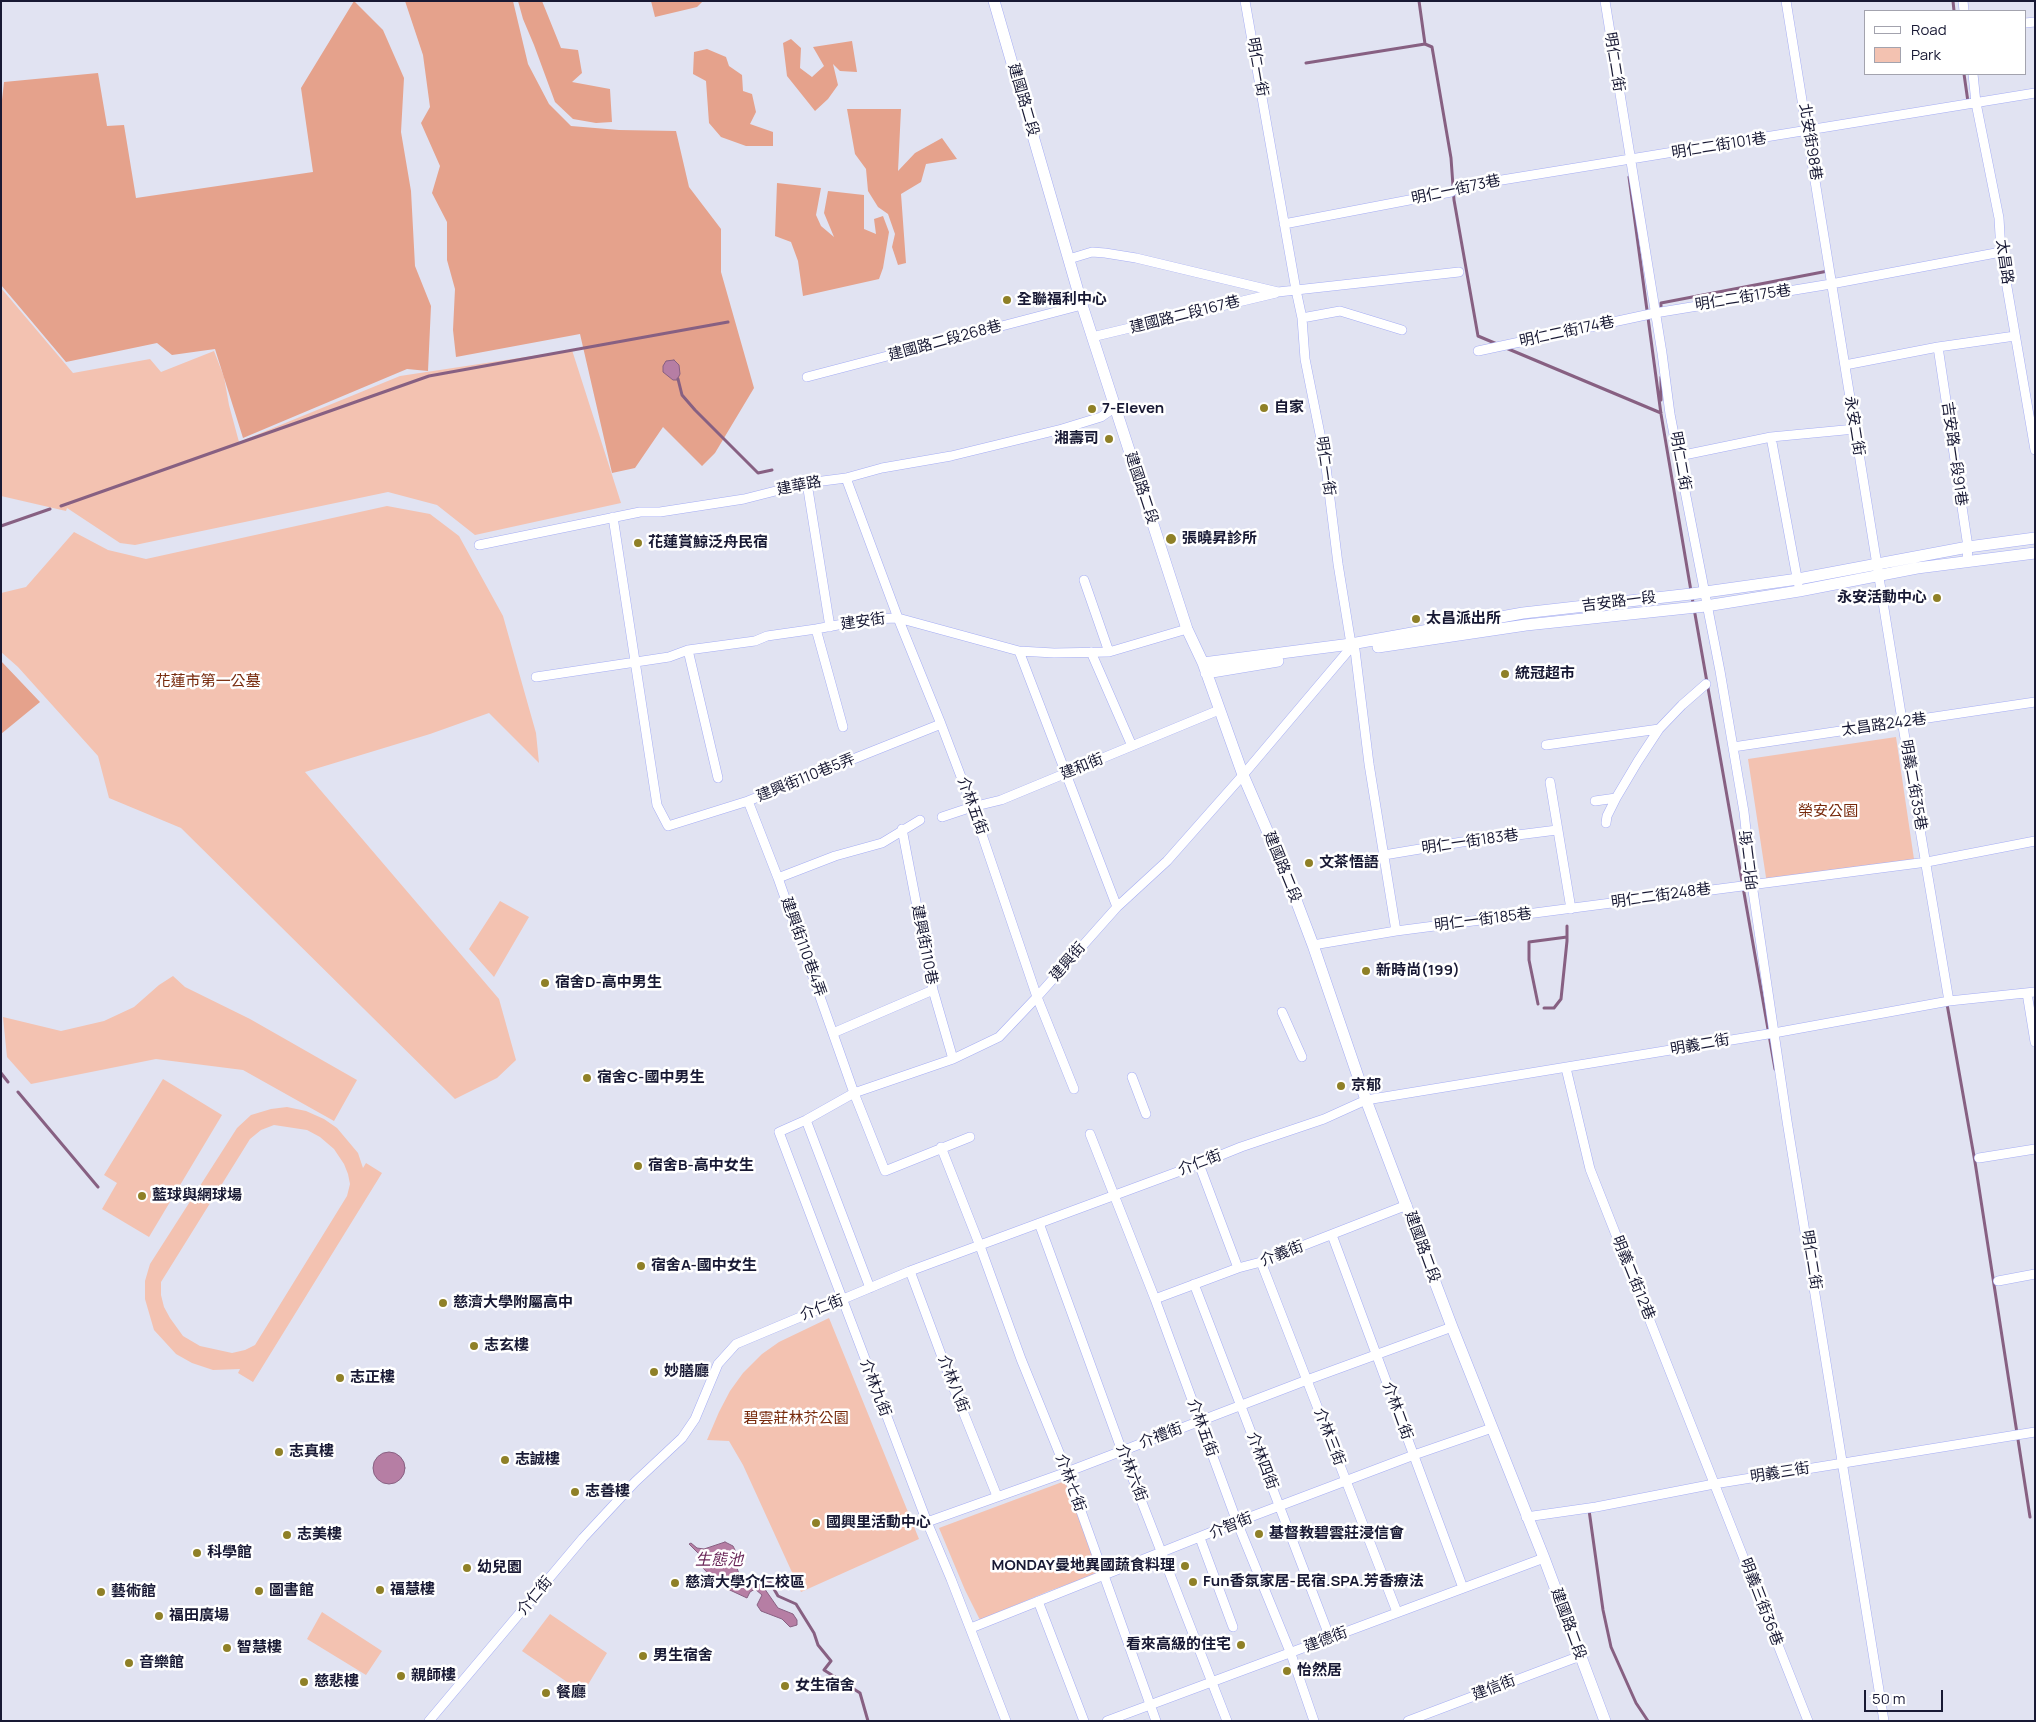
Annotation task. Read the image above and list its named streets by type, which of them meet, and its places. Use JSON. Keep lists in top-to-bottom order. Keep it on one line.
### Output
{"streets":{"street":["明仁二街","明仁一街","建國路二段","北安街98巷","明仁二街101巷","明仁一街73巷","太昌路","明仁二街175巷","建國路二段167巷","明仁二街174巷","建國路二段268巷","永安二街","吉安路一段91巷","建華路","吉安路一段","建安街","太昌路242巷","建和街","建興街110巷5弄","明義二街35巷","介林五街","明仁一街183巷","明仁二街248巷","明仁一街185巷","建興街110巷","建興街110巷4弄","建興街","明義二街","介仁街","介義街","明義二街12巷","介林八街","介林九街","介林二街","介禮街","介林三街","介林四街","介林六街","明義三街","介林七街","介智街","明義三街36巷","建德街","建信街"]},"crossings":[["明仁二街","明仁二街101巷"],["明仁二街","明仁一街73巷"],["明仁二街","明仁二街175巷"],["明仁二街","明仁二街174巷"],["明仁二街","吉安路一段"],["明仁二街","太昌路242巷"],["明仁二街","明仁二街248巷"],["明仁二街","明義二街"],["明仁二街","明義三街"],["明仁一街","明仁一街73巷"],["明仁一街","吉安路一段"],["明仁一街","明仁一街183巷"],["明仁一街","明仁一街185巷"],["明仁一街","建興街"],["建國路二段","建國路二段167巷"],["建國路二段","建國路二段268巷"],["建國路二段","建華路"],["建國路二段","吉安路一段"],["建國路二段","建安街"],["建國路二段","建和街"],["建國路二段","明仁一街185巷"],["建國路二段","建興街"],["建國路二段","明義二街"],["建國路二段","介仁街"],["建國路二段","介義街"],["建國路二段","介禮街"],["建國路二段","明義三街"],["建國路二段","介智街"],["建國路二段","建德街"],["建國路二段","建信街"],["北安街98巷","明仁二街101巷"],["北安街98巷","明仁二街175巷"],["北安街98巷","永安二街"],["明仁二街101巷","明仁一街73巷"],["明仁二街101巷","太昌路"],["太昌路","明仁二街175巷"],["明仁二街175巷","明仁二街174巷"],["明仁二街175巷","永安二街"],["永安二街","吉安路一段"],["永安二街","明義二街35巷"],["吉安路一段91巷","吉安路一段"],["建華路","介林五街"],["吉安路一段","明義二街35巷"],["吉安路一段","建興街"],["建安街","建興街110巷5弄"],["建安街","介林五街"],["太昌路242巷","明義二街35巷"],["建和街","介林五街"],["建興街110巷5弄","介林五街"],["建興街110巷5弄","建興街110巷4弄"],["明義二街35巷","明仁二街248巷"],["明義二街35巷","明義二街"],["介林五街","建興街"],["介林五街","介仁街"],["介林五街","介義街"],["介林五街","介禮街"],["介林五街","介智街"],["介林五街","建德街"],["明仁二街248巷","明仁一街185巷"],["建興街110巷","建興街"],["建興街110巷4弄","建興街"],["建興街110巷4弄","介林九街"],["建興街110巷4弄","介林七街"],["建興街","介林九街"],["明義二街","介仁街"],["明義二街","明義二街12巷"],["介仁街","介林八街"],["介仁街","介林九街"],["介仁街","介林六街"],["介仁街","介林七街"],["介義街","介林二街"],["介義街","介林三街"],["介義街","介林四街"],["明義二街12巷","明義三街"],["明義二街12巷","明義三街36巷"],["介林八街","介禮街"],["介林九街","介禮街"],["介林九街","介智街"],["介林二街","介禮街"],["介林二街","介智街"],["介林二街","建德街"],["介禮街","介林三街"],["介禮街","介林四街"],["介禮街","介林六街"],["介禮街","介林七街"],["介林三街","介智街"],["介林三街","建德街"],["介林四街","介智街"],["介林四街","建德街"],["介林六街","介智街"],["介林六街","建德街"],["明義三街","明義三街36巷"],["介林七街","介智街"],["介林七街","建德街"]],"water":["生態池"],"parks":["花蓮市第一公墓","榮安公園","碧雲莊林芥公園"],"places":["全聯福利中心","自家","7-Eleven","湘壽司","張曉昇診所","花蓮賞鯨泛舟民宿","永安活動中心","太昌派出所","統冠超市","文茶悟語","新時尚(199)","宿舍D-高中男生","宿舍C-國中男生","京郁","宿舍B-高中女生","藍球與網球場","宿舍A-國中女生","慈濟大學附屬高中","志玄樓","妙膳廳","志正樓","志真樓","志誠樓","志善樓","國興里活動中心","基督教碧雲莊浸信會","志美樓","科學館","MONDAY曼地異國蔬食料理","幼兒園","Fun香氛家居-民宿.SPA.芳香療法","慈濟大學介仁校區","福慧樓","圖書館","藝術館","福田廣場","看來高級的住宅","智慧樓","男生宿舍","音樂館","怡然居","親師樓","慈悲樓","女生宿舍","餐廳"],"legend":["Road","Park"],"scale_bar":"50 m"}
